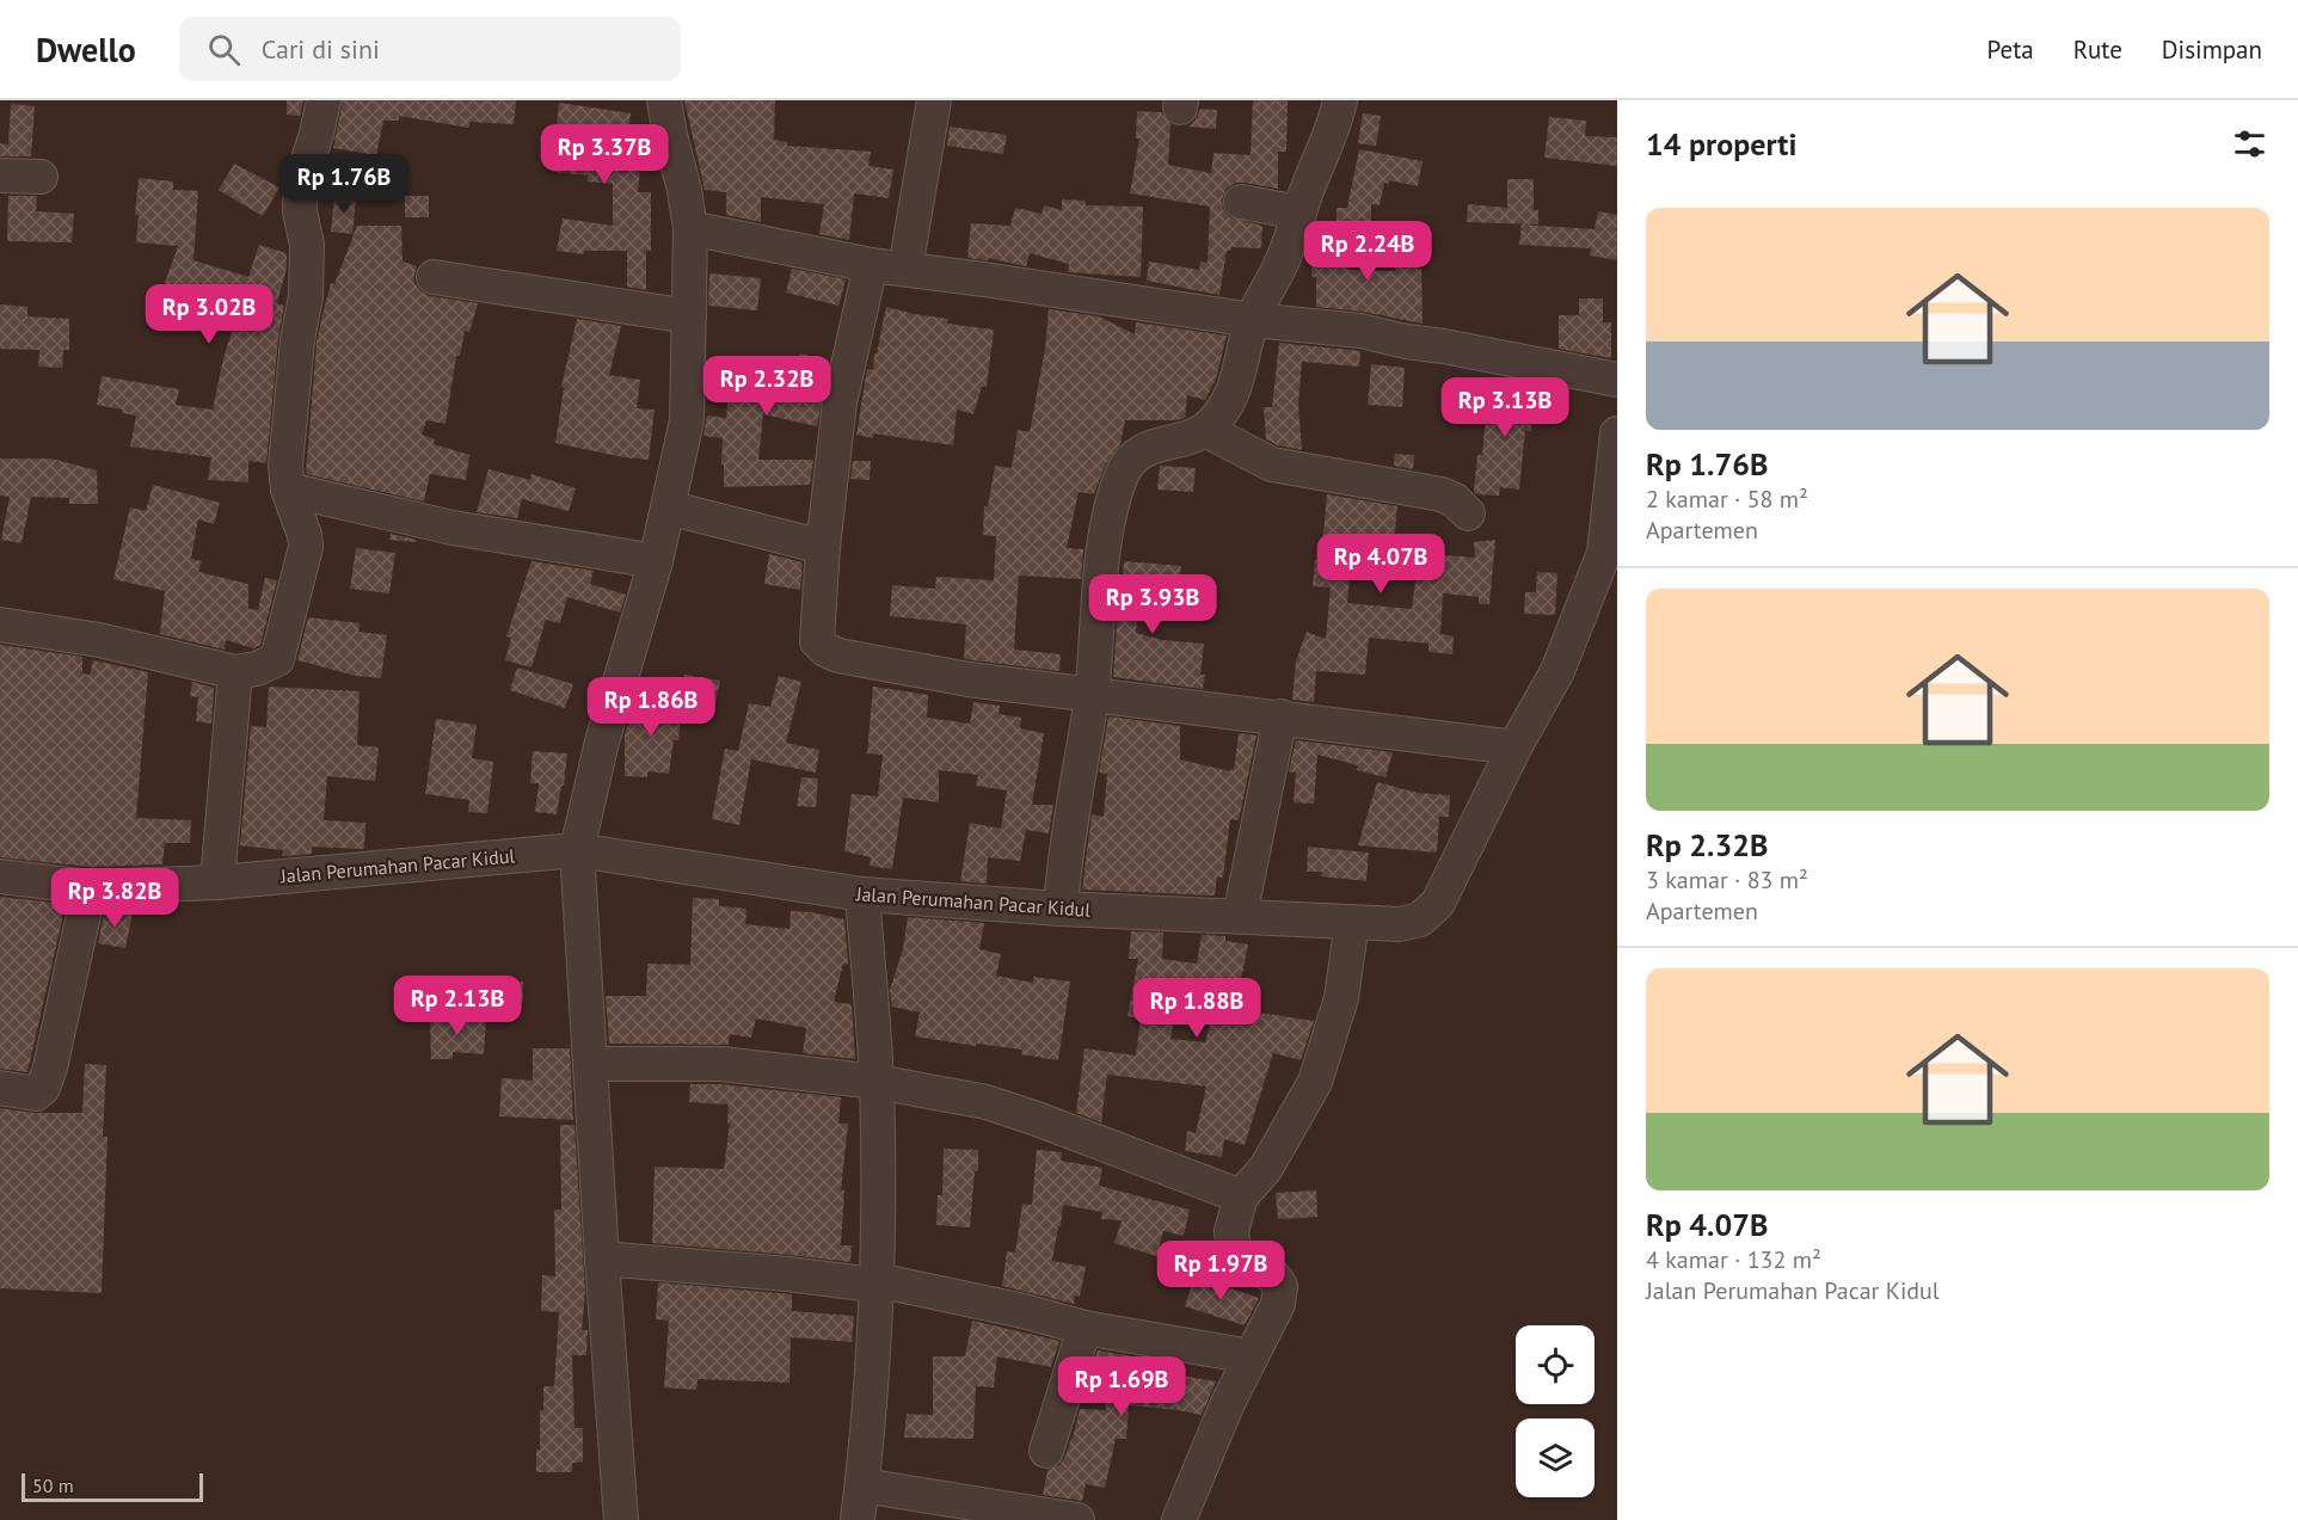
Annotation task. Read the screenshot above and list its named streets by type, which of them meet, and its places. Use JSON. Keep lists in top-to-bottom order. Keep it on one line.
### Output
{"streets":{"street":["Jalan Perumahan Pacar Kidul"]},"scale_bar":"50 m","page":{"header":"Dwello","search":"Cari di sini","nav":["Peta","Rute","Disimpan"],"heading":"14 properti","price":["Rp 3.37B","Rp 1.76B","Rp 2.24B","Rp 3.02B","Rp 2.32B","Rp 3.13B","Rp 4.07B","Rp 3.93B","Rp 1.86B","Rp 3.82B","Rp 2.13B","Rp 1.88B","Rp 1.97B","Rp 1.69B"],"list":[{"name":"Rp 1.76B","note":"2 kamar · 58 m² · Apartemen"},{"name":"Rp 2.32B","note":"3 kamar · 83 m² · Apartemen"},{"name":"Rp 4.07B","note":"4 kamar · 132 m² · Jalan Perumahan Pacar Kidul"}],"scale":"50 m"}}
